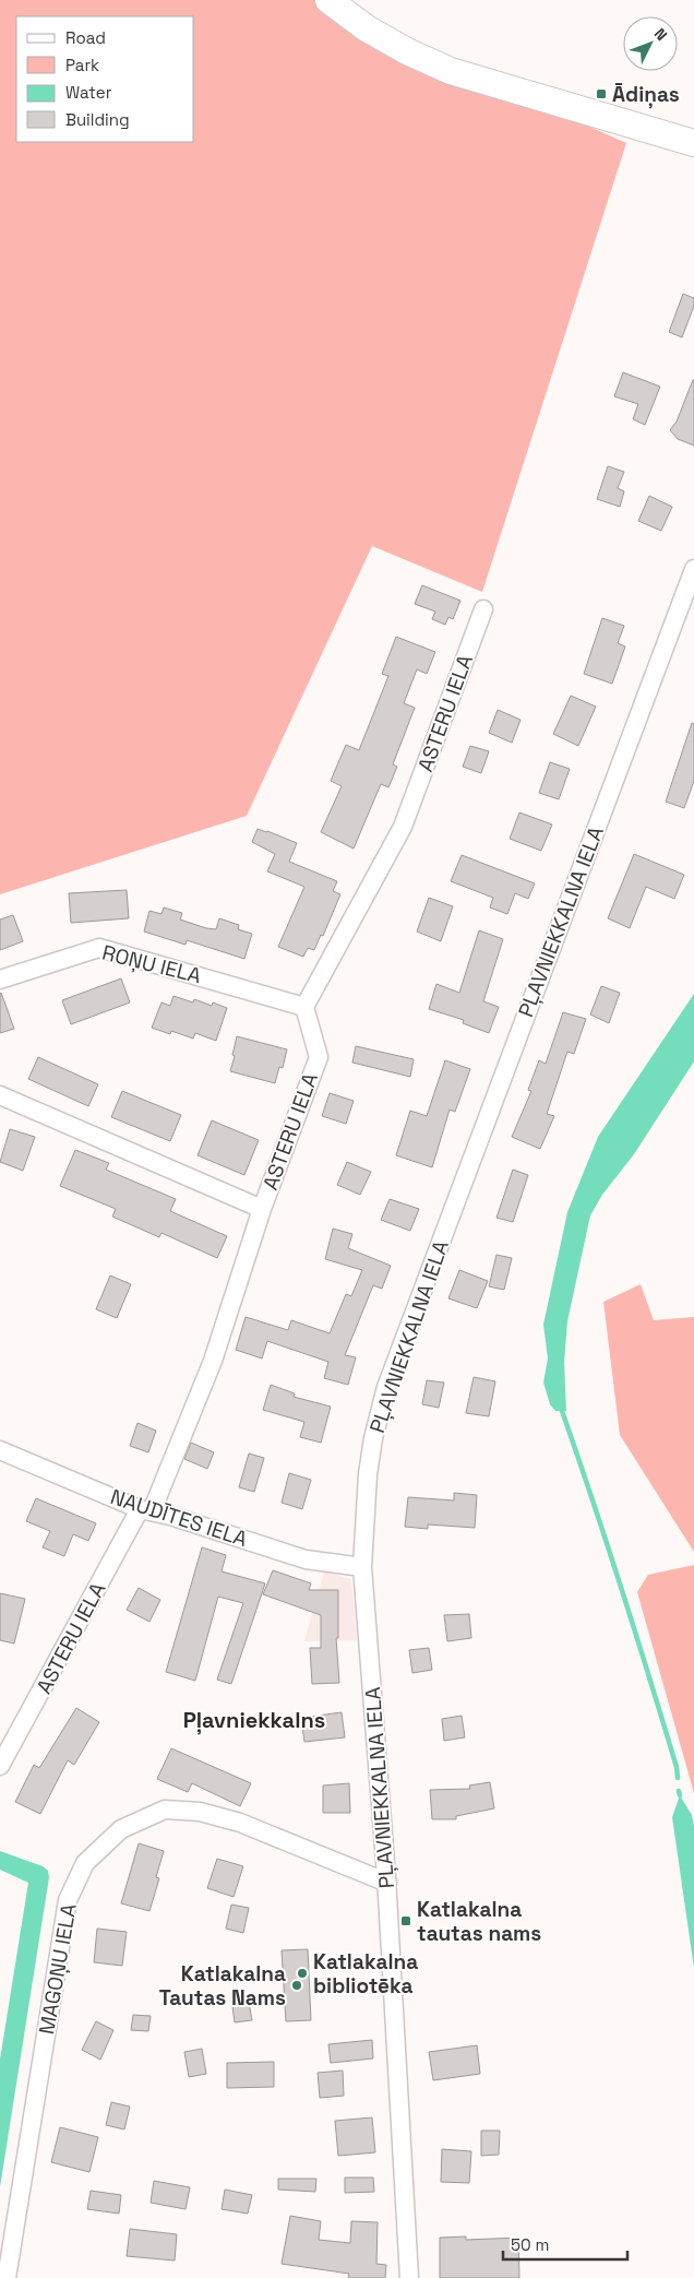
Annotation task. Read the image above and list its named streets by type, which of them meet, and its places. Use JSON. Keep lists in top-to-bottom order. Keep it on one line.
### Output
{"streets":{"street":["ASTERU IELA","PĻAVNIEKKALNA IELA","ROŅU IELA","NAUDĪTES IELA","MAGOŅU IELA"]},"crossings":[["ASTERU IELA","ROŅU IELA"],["ASTERU IELA","NAUDĪTES IELA"],["PĻAVNIEKKALNA IELA","NAUDĪTES IELA"],["PĻAVNIEKKALNA IELA","MAGOŅU IELA"]],"districts":["Pļavniekkalns"],"places":{"transit":["Ādiņas","Katlakalna tautas nams"],"other":["Katlakalna bibliotēka","Katlakalna Tautas Nams"]},"legend":["Road","Park","Water","Building"],"scale_bar":"50 m","north":"top right"}
